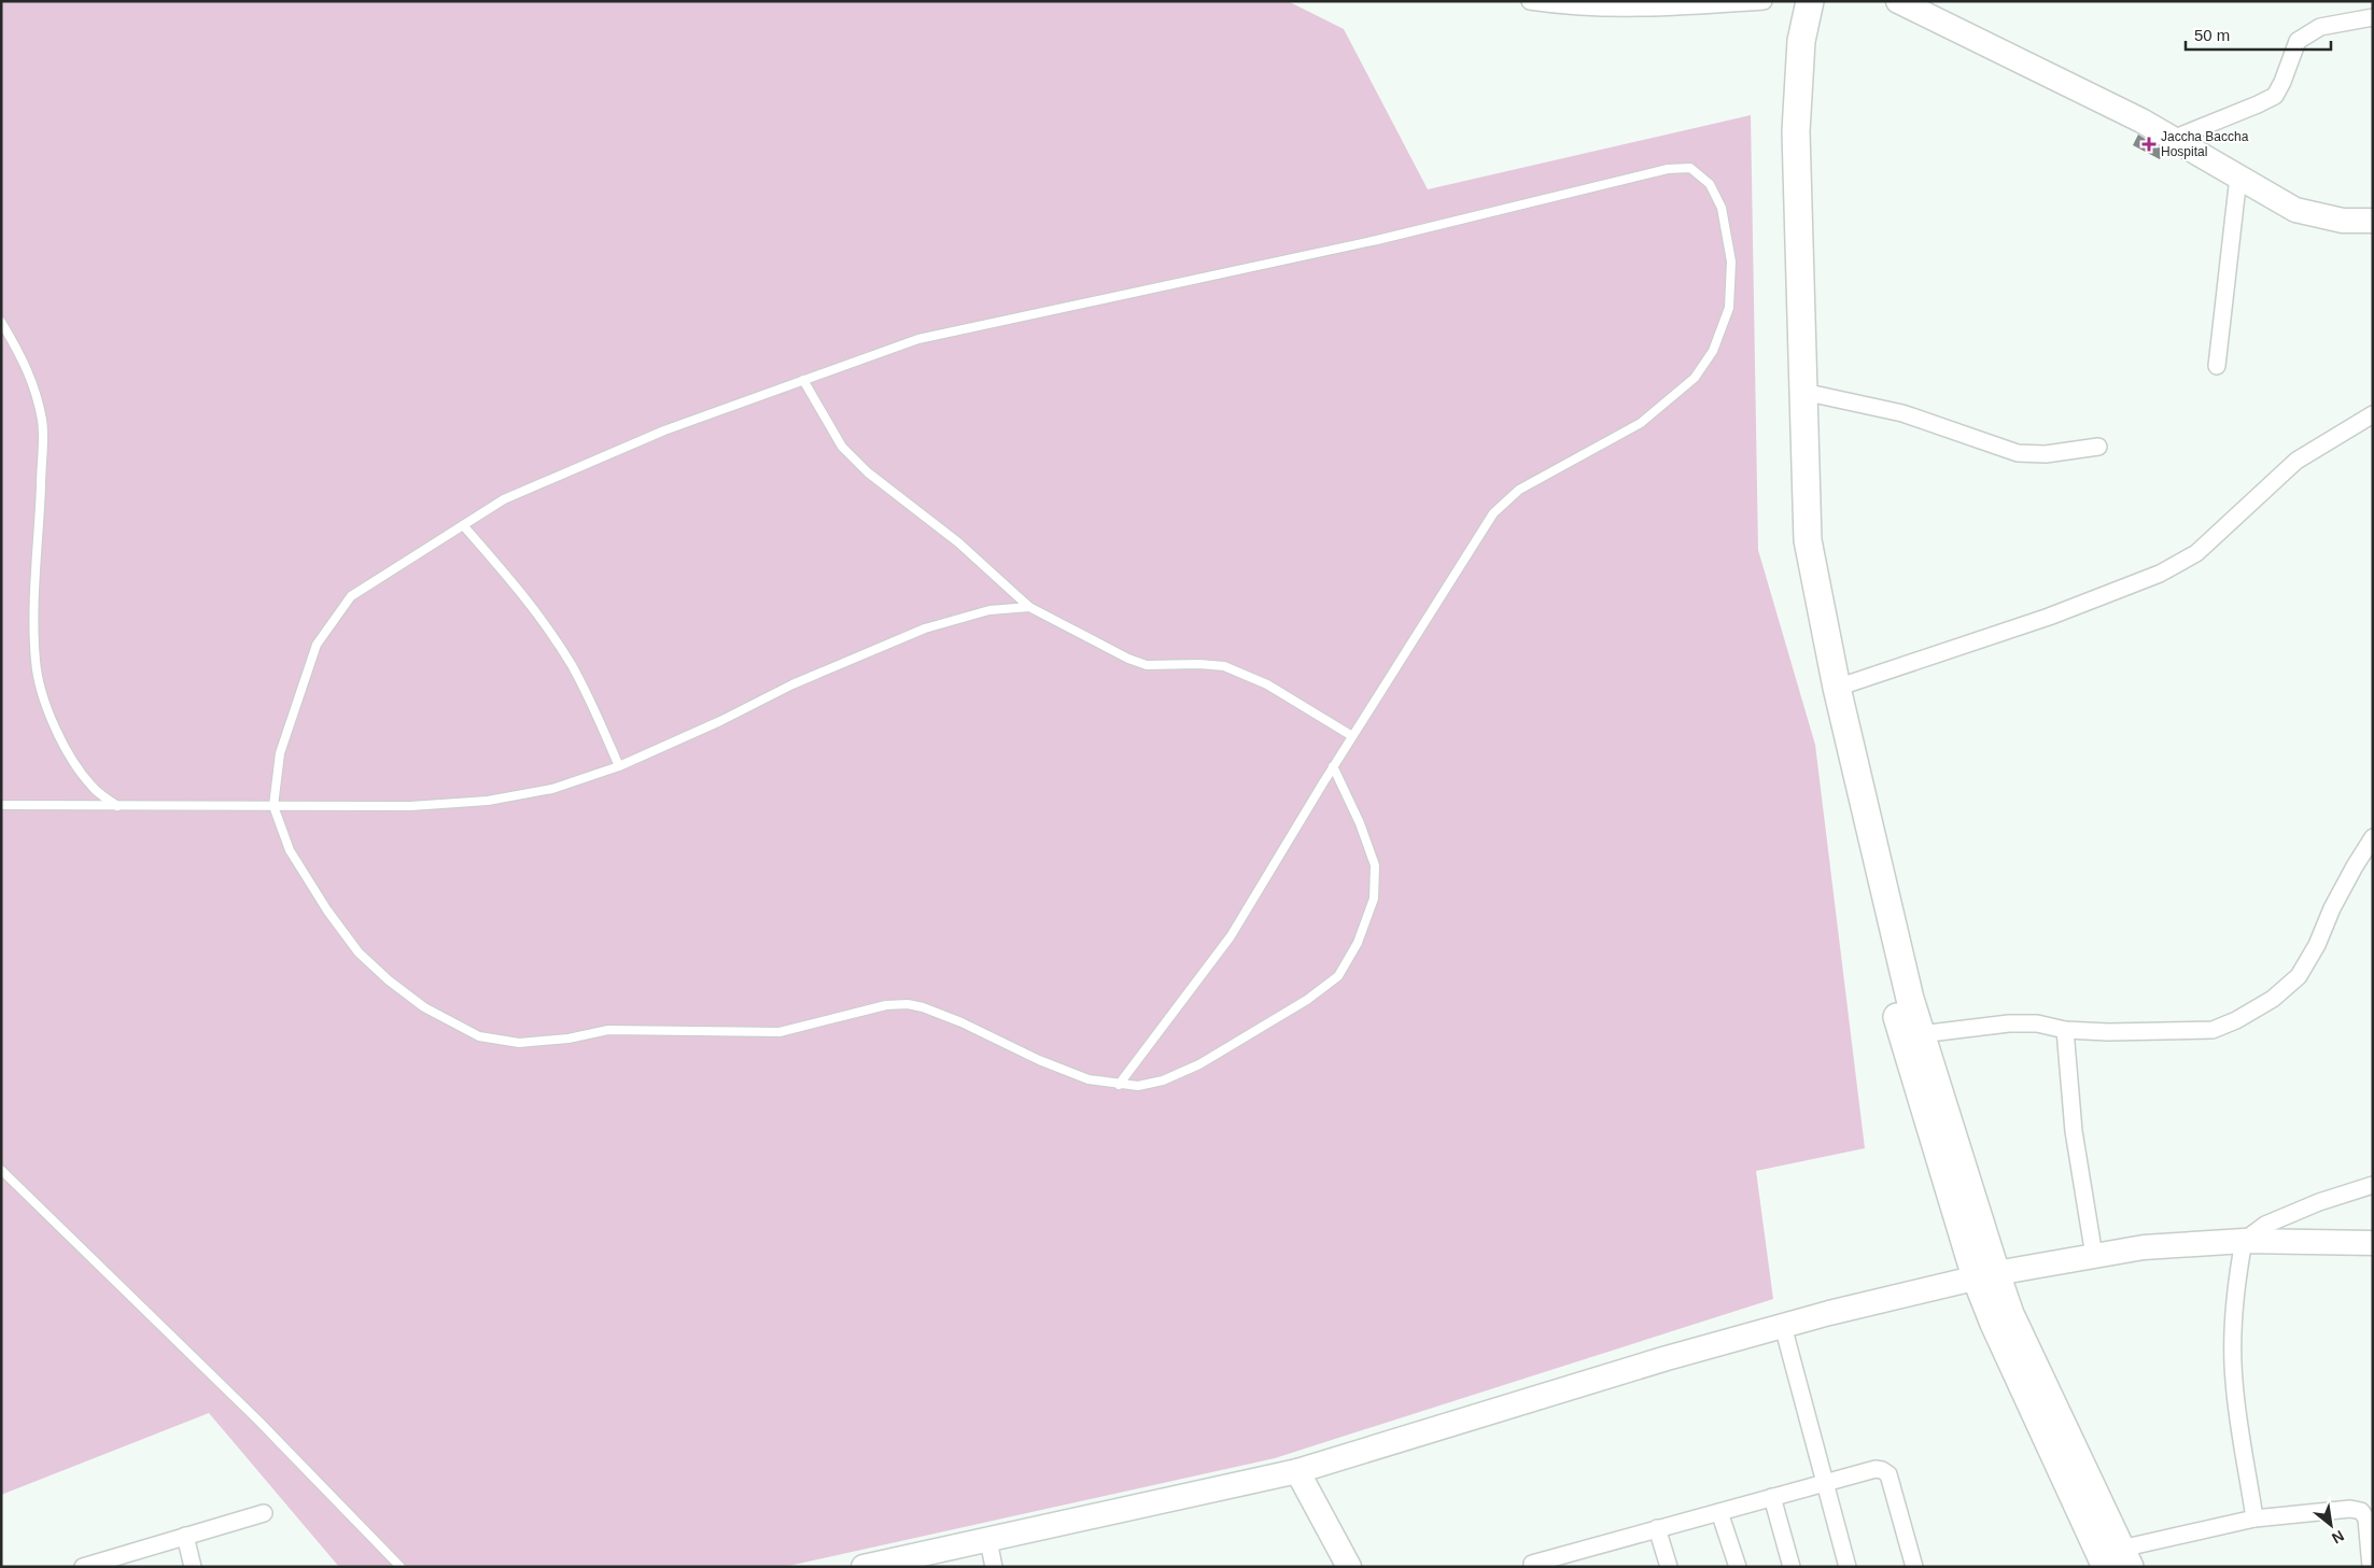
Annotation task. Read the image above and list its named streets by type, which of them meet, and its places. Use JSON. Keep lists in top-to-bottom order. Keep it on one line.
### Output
{"places":{"health":["Jaccha Baccha Hospital"]},"scale_bar":"50 m","north":"bottom right"}
